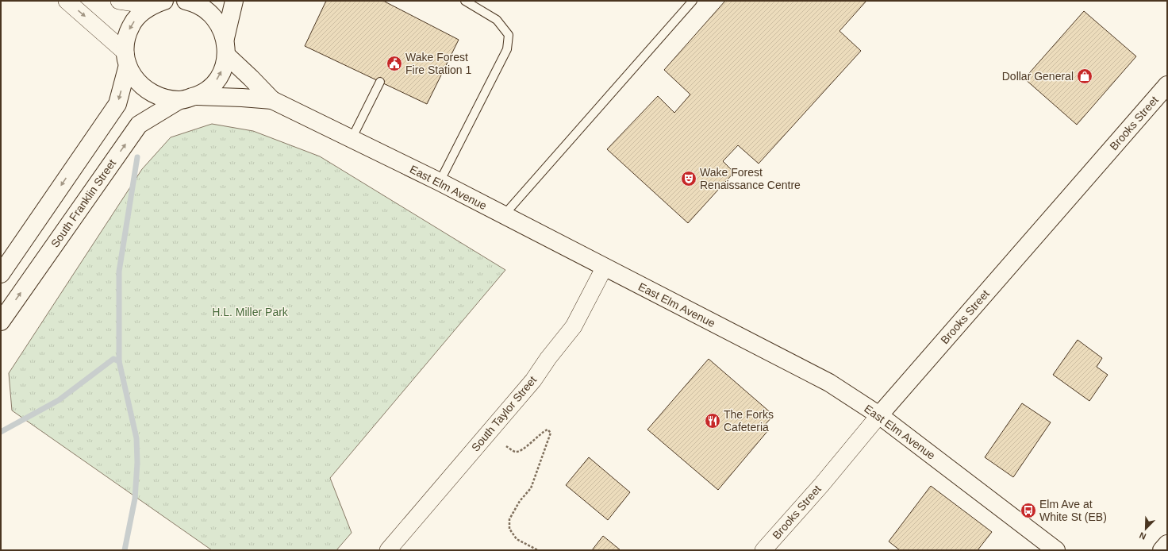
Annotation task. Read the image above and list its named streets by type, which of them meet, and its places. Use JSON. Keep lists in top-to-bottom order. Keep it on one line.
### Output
{"streets":{"street":["Brooks Street","East Elm Avenue","South Franklin Street","South Taylor Street"]},"crossings":[["Brooks Street","East Elm Avenue"],["East Elm Avenue","South Taylor Street"]],"parks":["H.L. Miller Park"],"places":{"public building":["Wake Forest Fire Station 1"],"shop":["Dollar General"],"theatre":["Wake Forest Renaissance Centre"],"restaurant":["The Forks Cafeteria"],"bus stop":["Elm Ave at White St (EB)"]},"north":"bottom left"}
